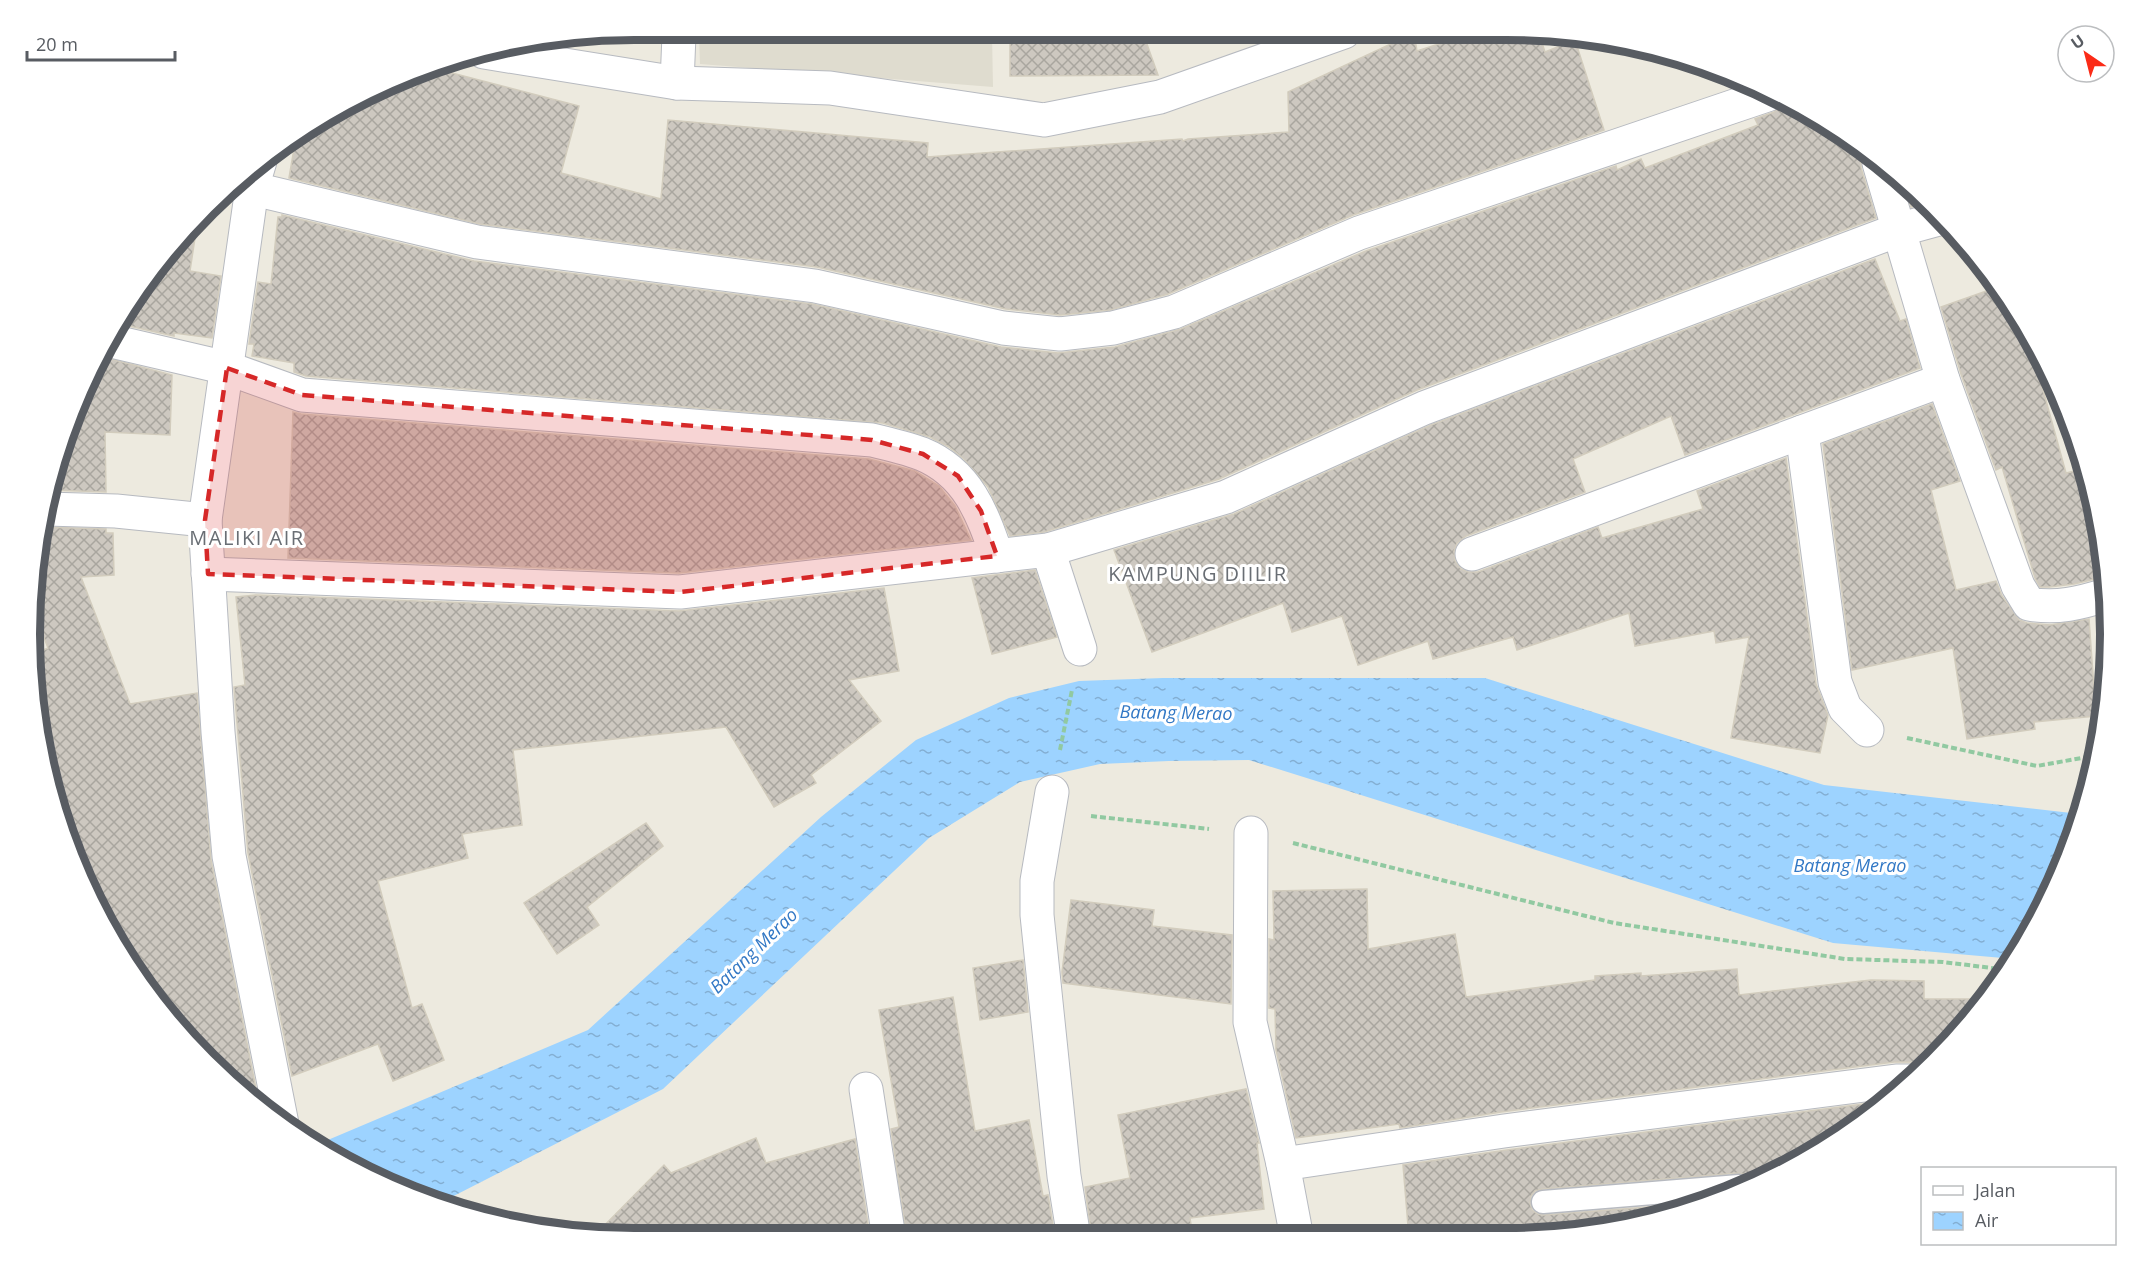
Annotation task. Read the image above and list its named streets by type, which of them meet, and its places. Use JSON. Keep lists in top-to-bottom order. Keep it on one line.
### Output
{"districts":["MALIKI AIR","KAMPUNG DIILIR"],"water":["Batang Merao"],"legend":["Jalan","Air"],"scale_bar":"20 m","north":"top left"}
